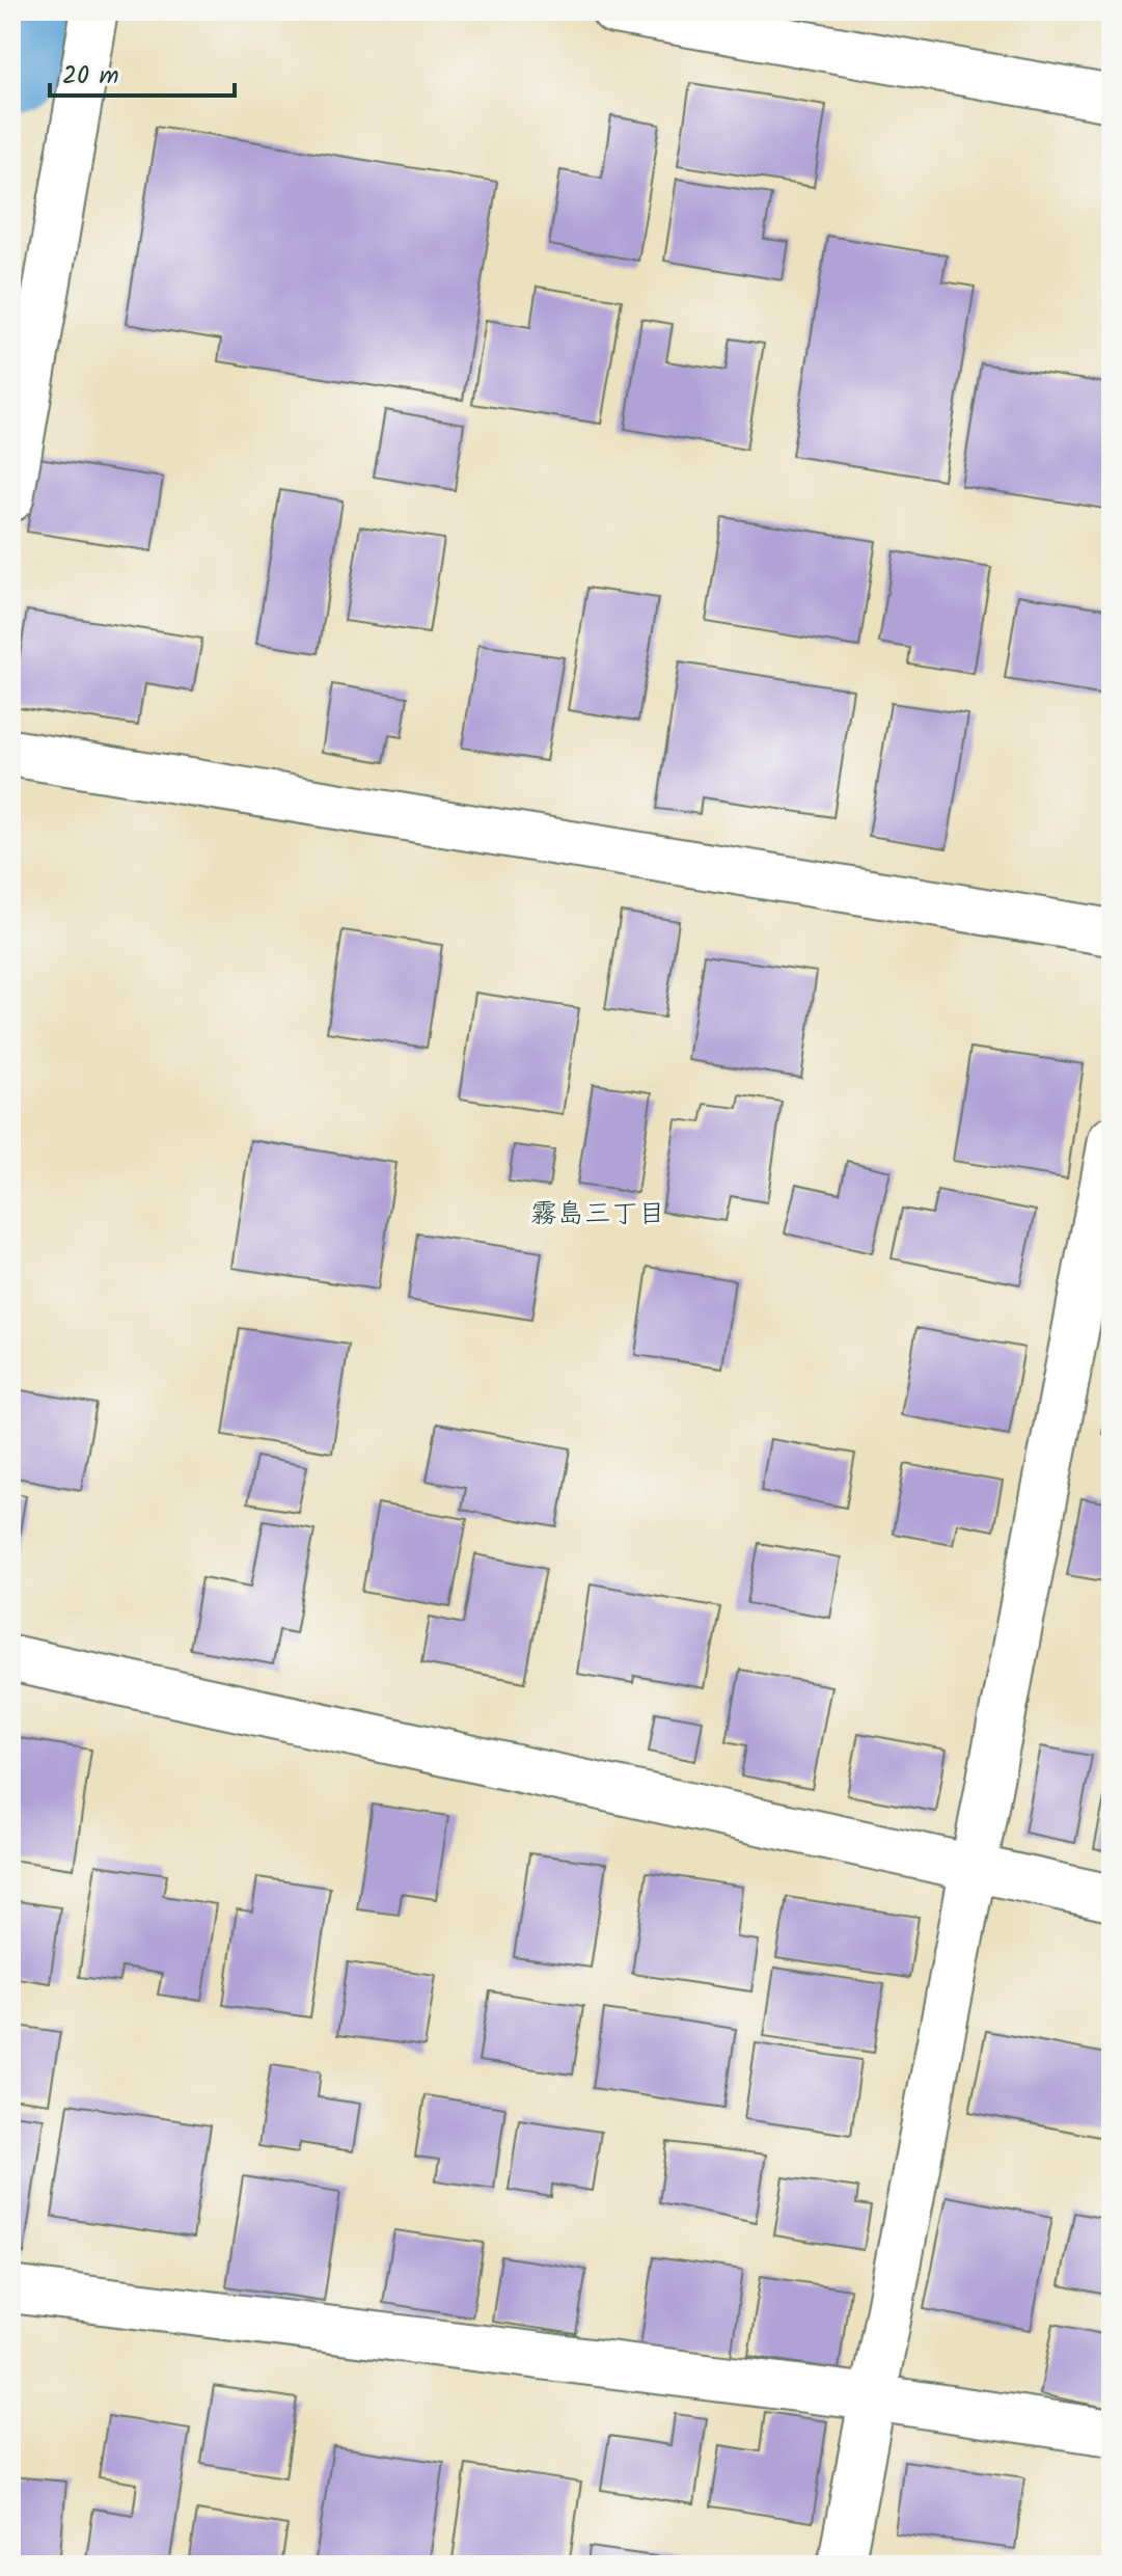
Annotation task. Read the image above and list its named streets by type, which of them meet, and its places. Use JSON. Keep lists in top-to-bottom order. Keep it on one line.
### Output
{"districts":["霧島三丁目"],"scale_bar":"20 m"}
